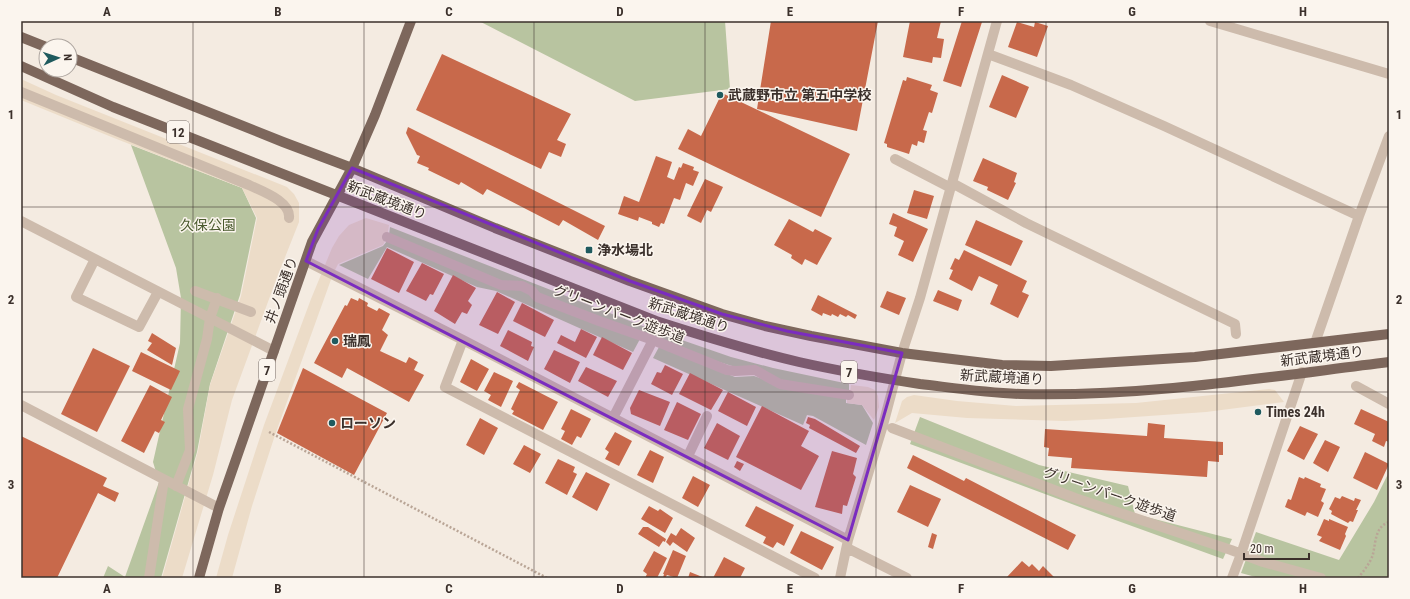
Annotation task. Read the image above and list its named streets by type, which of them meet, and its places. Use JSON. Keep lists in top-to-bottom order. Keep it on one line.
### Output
{"streets":{"main road":["12","新武蔵境通り","井ノ頭通り","7"],"street":["グリーンパーク遊歩道"]},"crossings":[["新武蔵境通り","井ノ頭通り"]],"parks":["久保公園"],"places":{"other":["武蔵野市立 第五中学校","瑞鳳","Times 24h","ローソン"],"transit":["浄水場北"]},"scale_bar":"20 m","north":"right","grid":{"columns":["A","B","C","D","E","F","G","H"],"rows":["1","2","3"]}}
